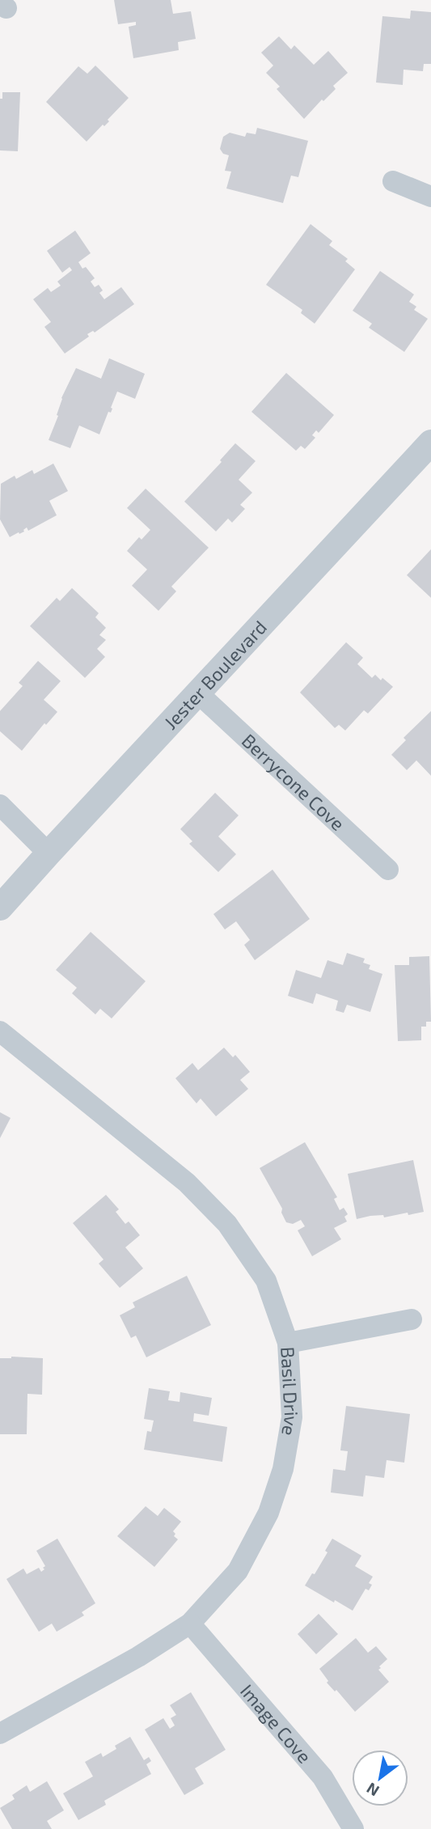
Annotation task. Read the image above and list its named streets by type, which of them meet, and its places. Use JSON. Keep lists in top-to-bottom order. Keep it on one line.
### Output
{"streets":{"street":["Jester Boulevard","Berrycone Cove","Basil Drive","Image Cove"]},"crossings":[["Jester Boulevard","Berrycone Cove"],["Basil Drive","Image Cove"]],"north":"bottom left"}
